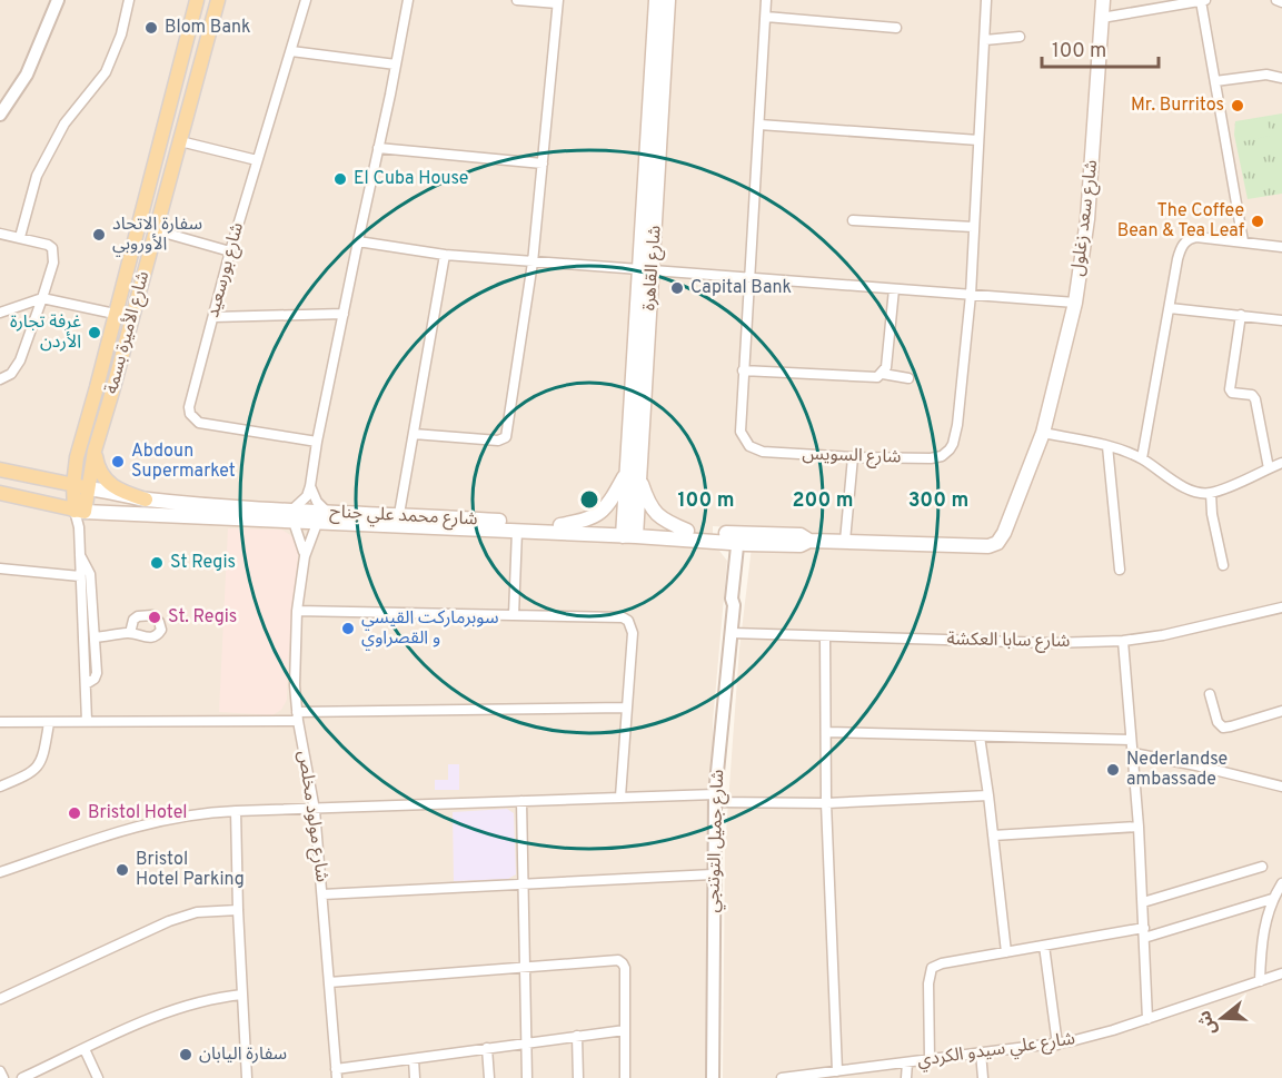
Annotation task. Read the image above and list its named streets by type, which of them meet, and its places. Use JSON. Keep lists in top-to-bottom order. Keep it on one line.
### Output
{"streets":{"main road":["شارع سعد زغلول","شارع القاهرة","شارع الأميرة بسمة","شارع محمد علي جناح"],"street":["شارع بورسعيد","شارع السويس","شارع سابا العكشة","شارع مولود مخلص","شارع جميل التوتنجي","شارع علي سيدو الكردي"]},"crossings":[["شارع سعد زغلول","شارع محمد علي جناح"],["شارع القاهرة","شارع محمد علي جناح"],["شارع الأميرة بسمة","شارع محمد علي جناح"],["شارع محمد علي جناح","شارع مولود مخلص"],["شارع محمد علي جناح","شارع جميل التوتنجي"],["شارع سابا العكشة","شارع جميل التوتنجي"]],"places":["Blom Bank","Mr. Burritos","El Cuba House","The Coffee Bean & Tea Leaf","سفارة الاتحاد الأوروبي","Capital Bank","غرفة تجارة الأردن","Abdoun Supermarket","St Regis","St. Regis","سوبرماركت القيسي و القصراوي","Nederlandse ambassade","Bristol Hotel","Bristol Hotel Parking","سفارة اليابان"],"scale_bar":"100 m","north":"left","rings":["100 m","200 m","300 m"]}
